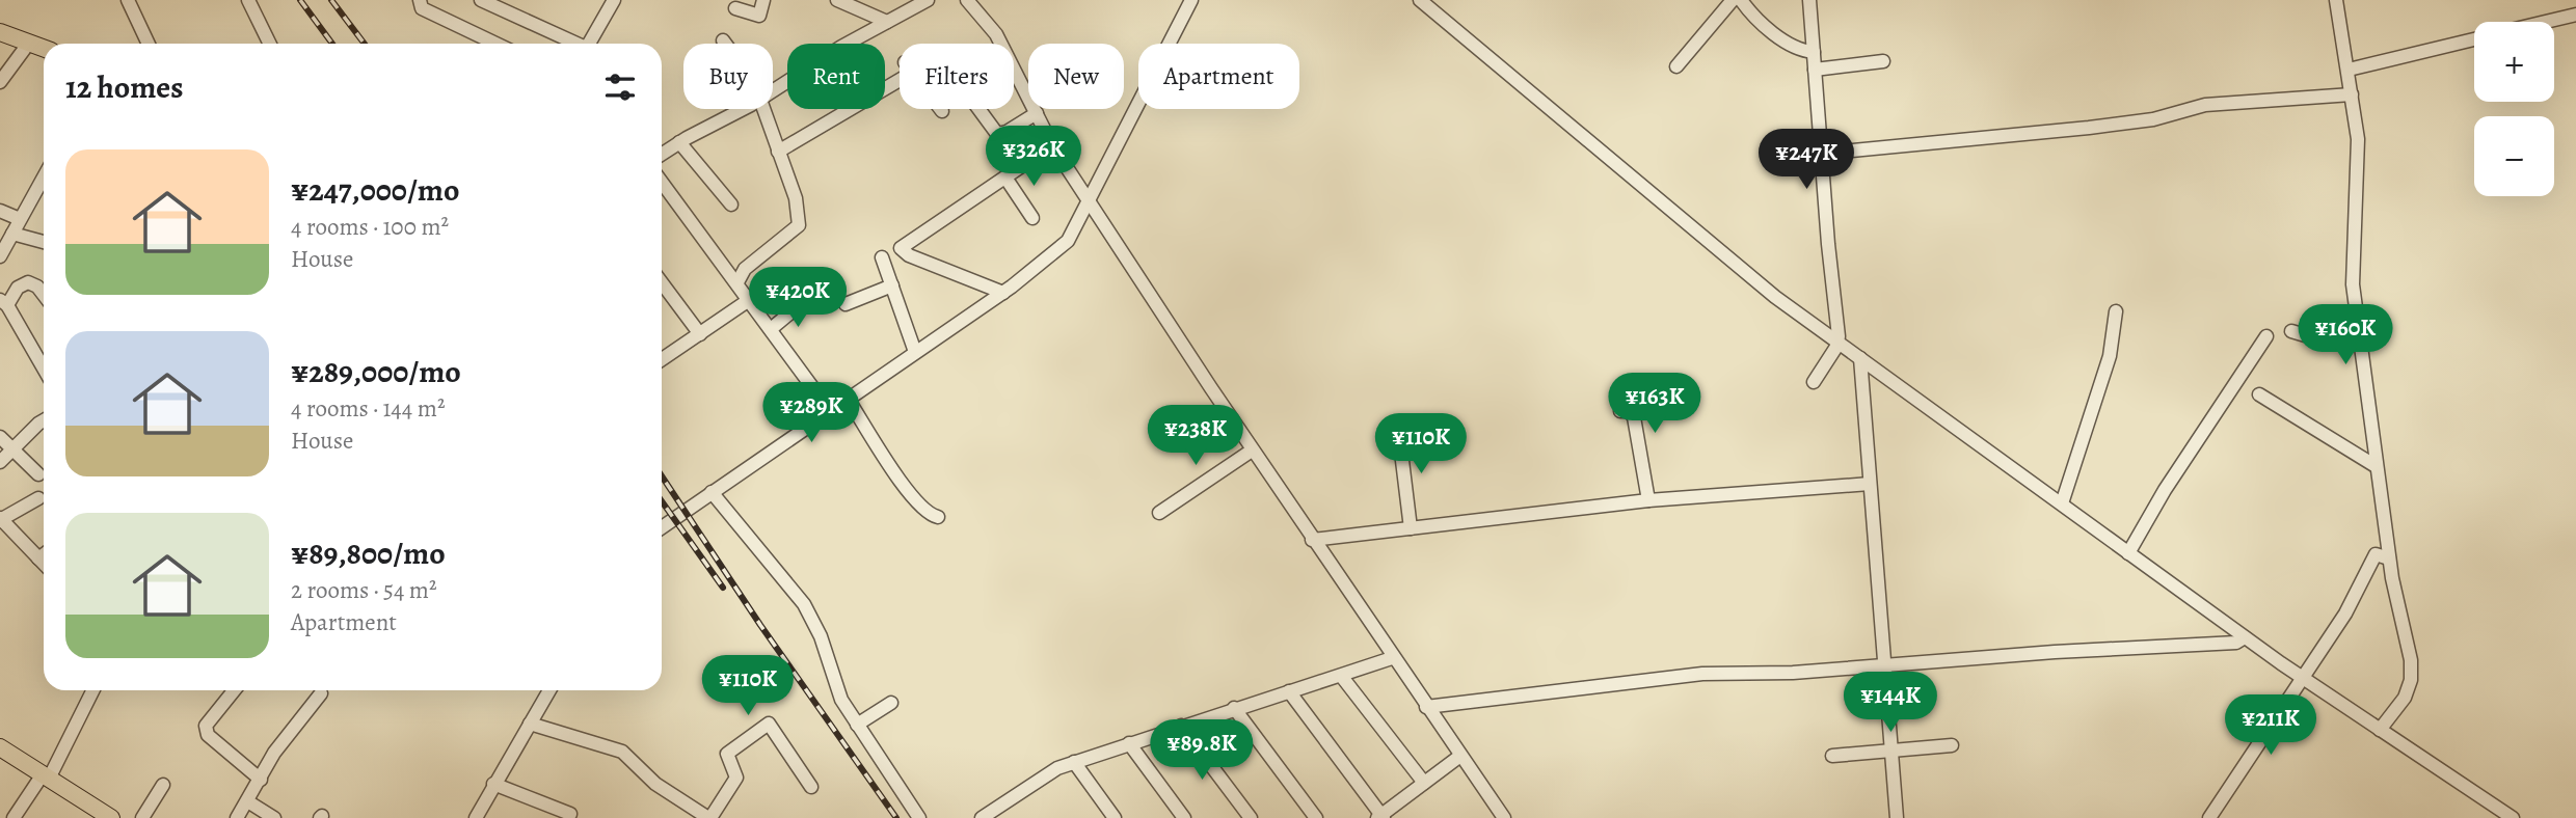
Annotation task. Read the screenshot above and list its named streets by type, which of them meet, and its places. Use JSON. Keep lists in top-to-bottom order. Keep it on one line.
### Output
{"page":{"map_buttons":["+","−"],"chip":["Buy","Rent","Filters","New","Apartment"],"heading":"12 homes","price":["¥326K","¥247K","¥420K","¥160K","¥163K","¥289K","¥238K","¥110K","¥110K","¥144K","¥211K","¥89.8K"],"list":[{"name":"¥247,000/mo","note":"4 rooms · 100 m² · House"},{"name":"¥289,000/mo","note":"4 rooms · 144 m² · House"},{"name":"¥89,800/mo","note":"2 rooms · 54 m² · Apartment"}]}}
